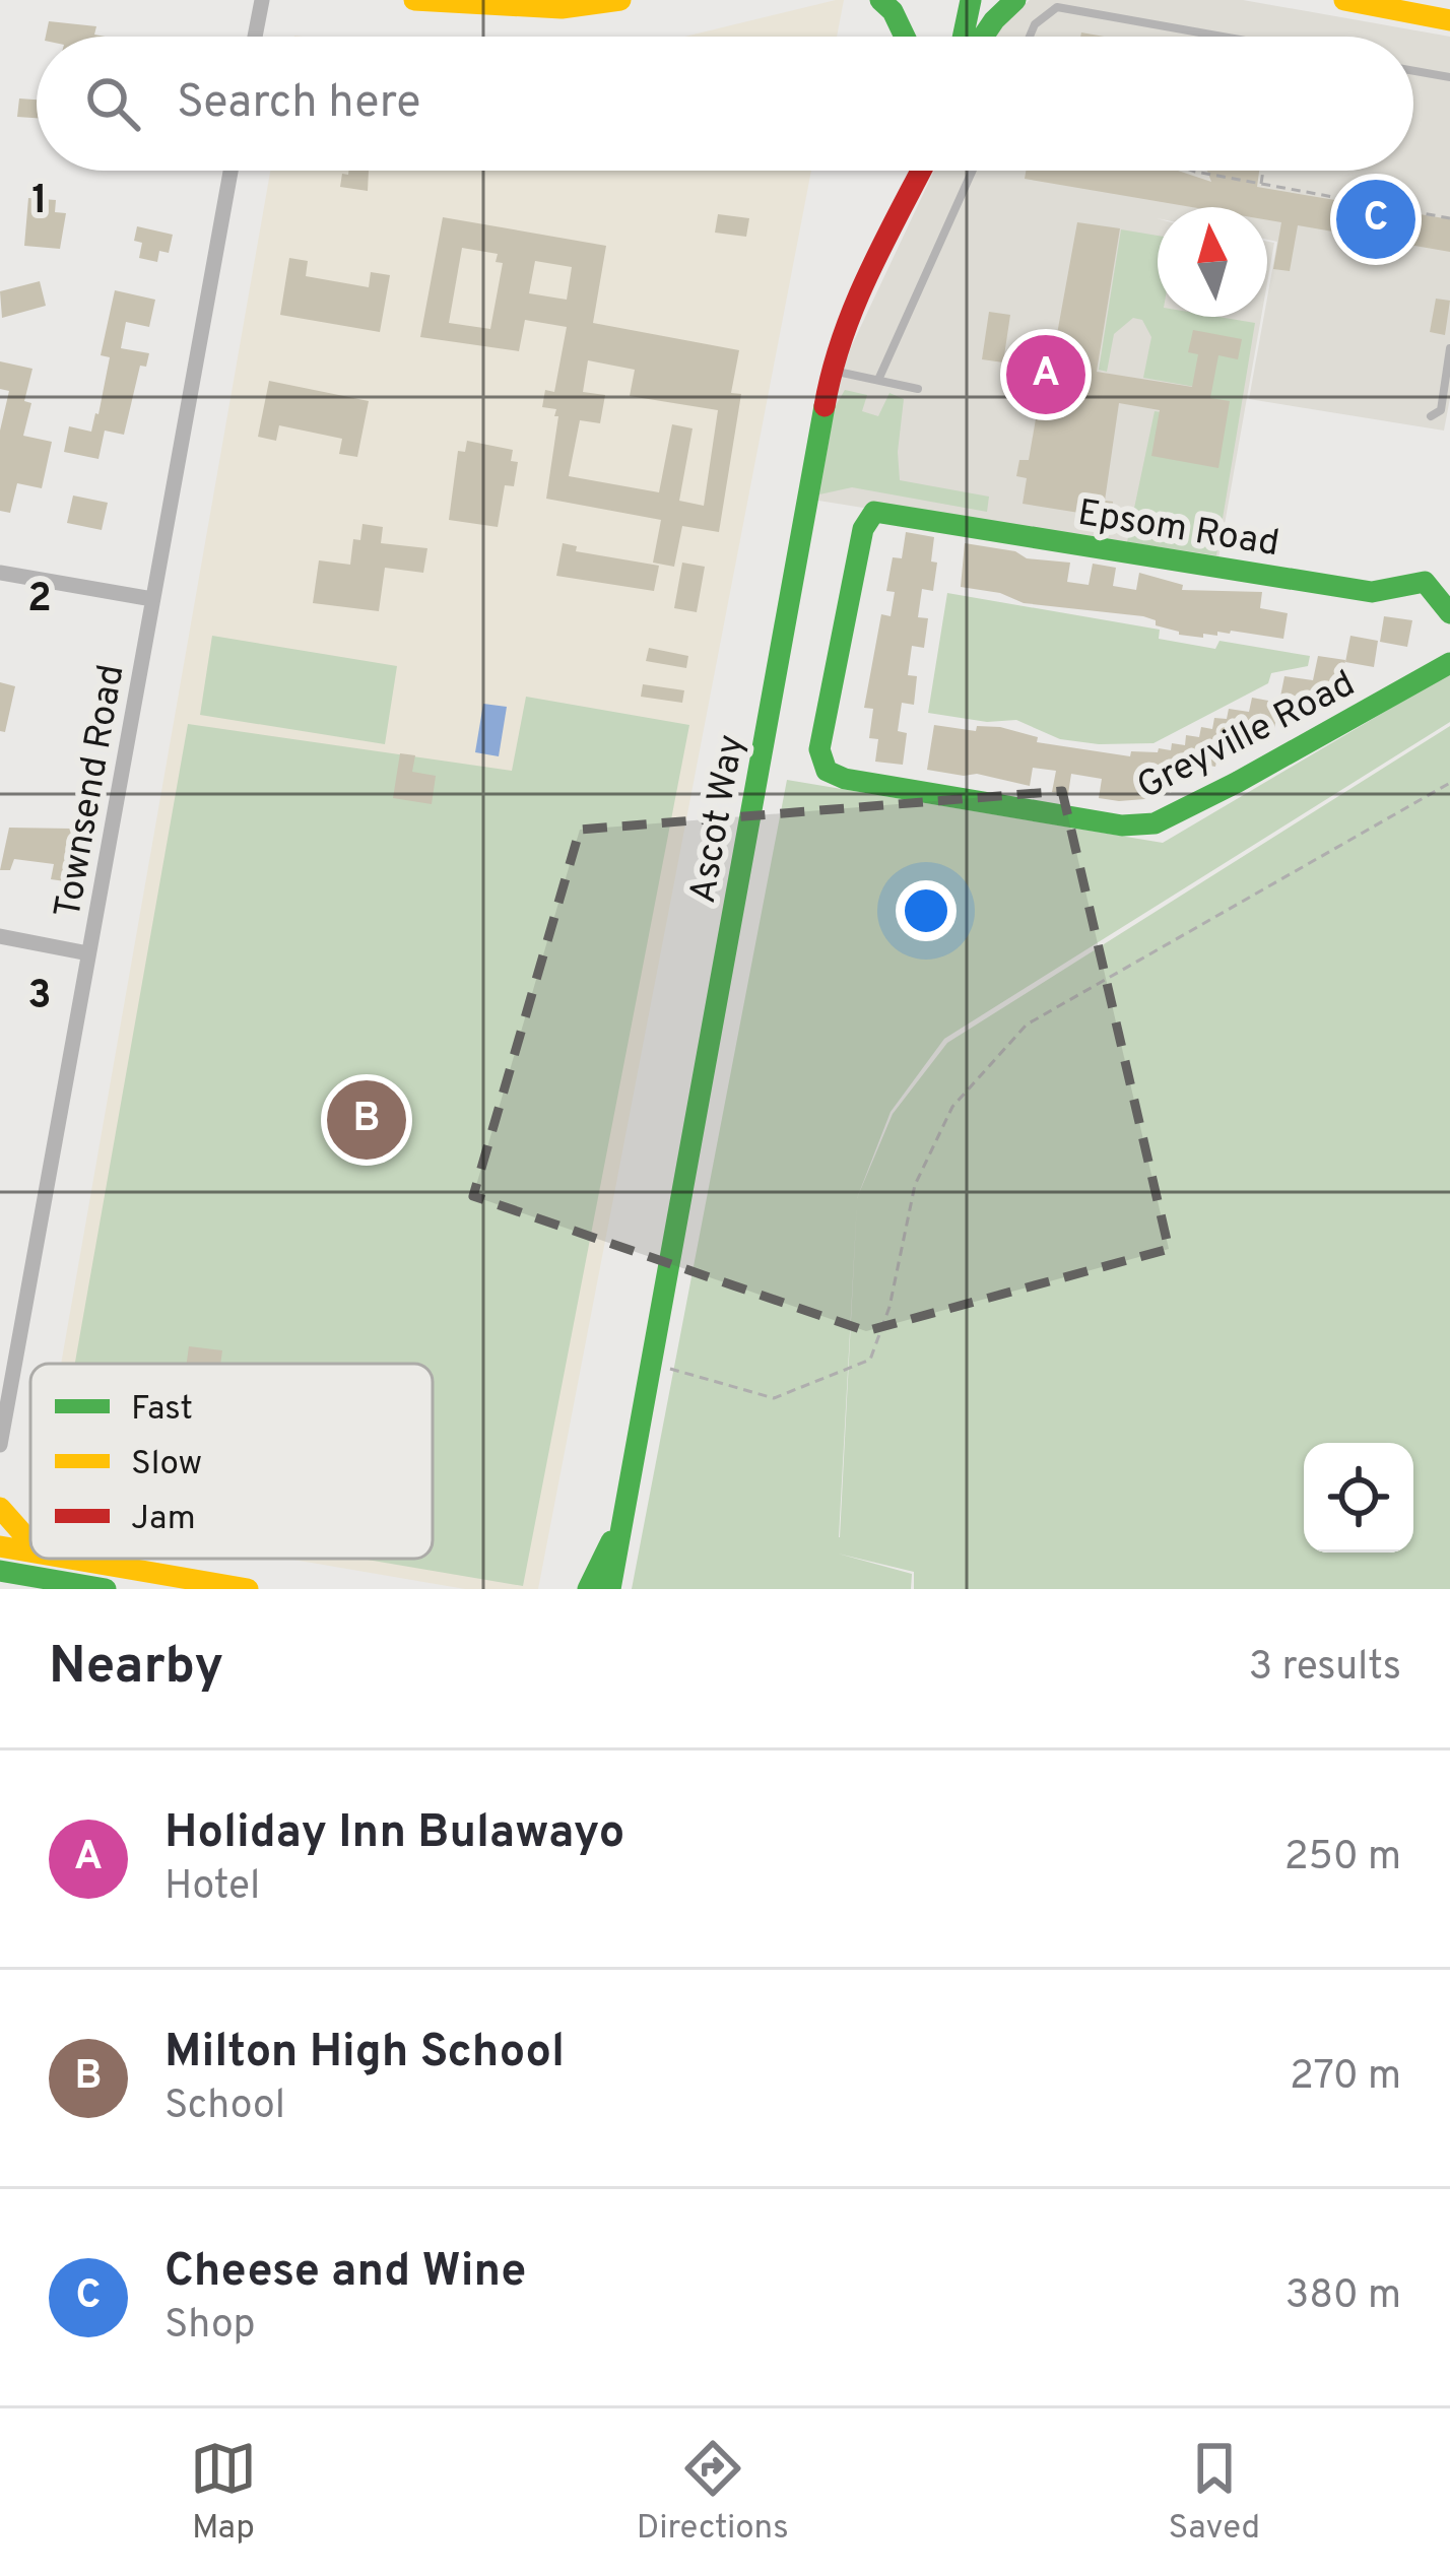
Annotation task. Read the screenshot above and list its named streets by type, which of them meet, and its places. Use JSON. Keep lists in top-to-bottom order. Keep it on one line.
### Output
{"streets":{"main road":["Epsom Road","Greyville Road","Ascot Way"],"street":["Townsend Road"]},"crossings":[["Epsom Road","Greyville Road"]],"legend":["Fast","Slow","Jam"],"north":"top","page":{"search":"Search here","pins":["C","A","B"],"heading":["Nearby","3 results"],"list":[{"mark":"A","name":"Holiday Inn Bulawayo","note":"Hotel","value":"250 m"},{"mark":"B","name":"Milton High School","note":"School","value":"270 m"},{"mark":"C","name":"Cheese and Wine","note":"Shop","value":"380 m"}],"nav":["Map","Directions","Saved"]},"grid":{"rows":["1","2","3"]}}
